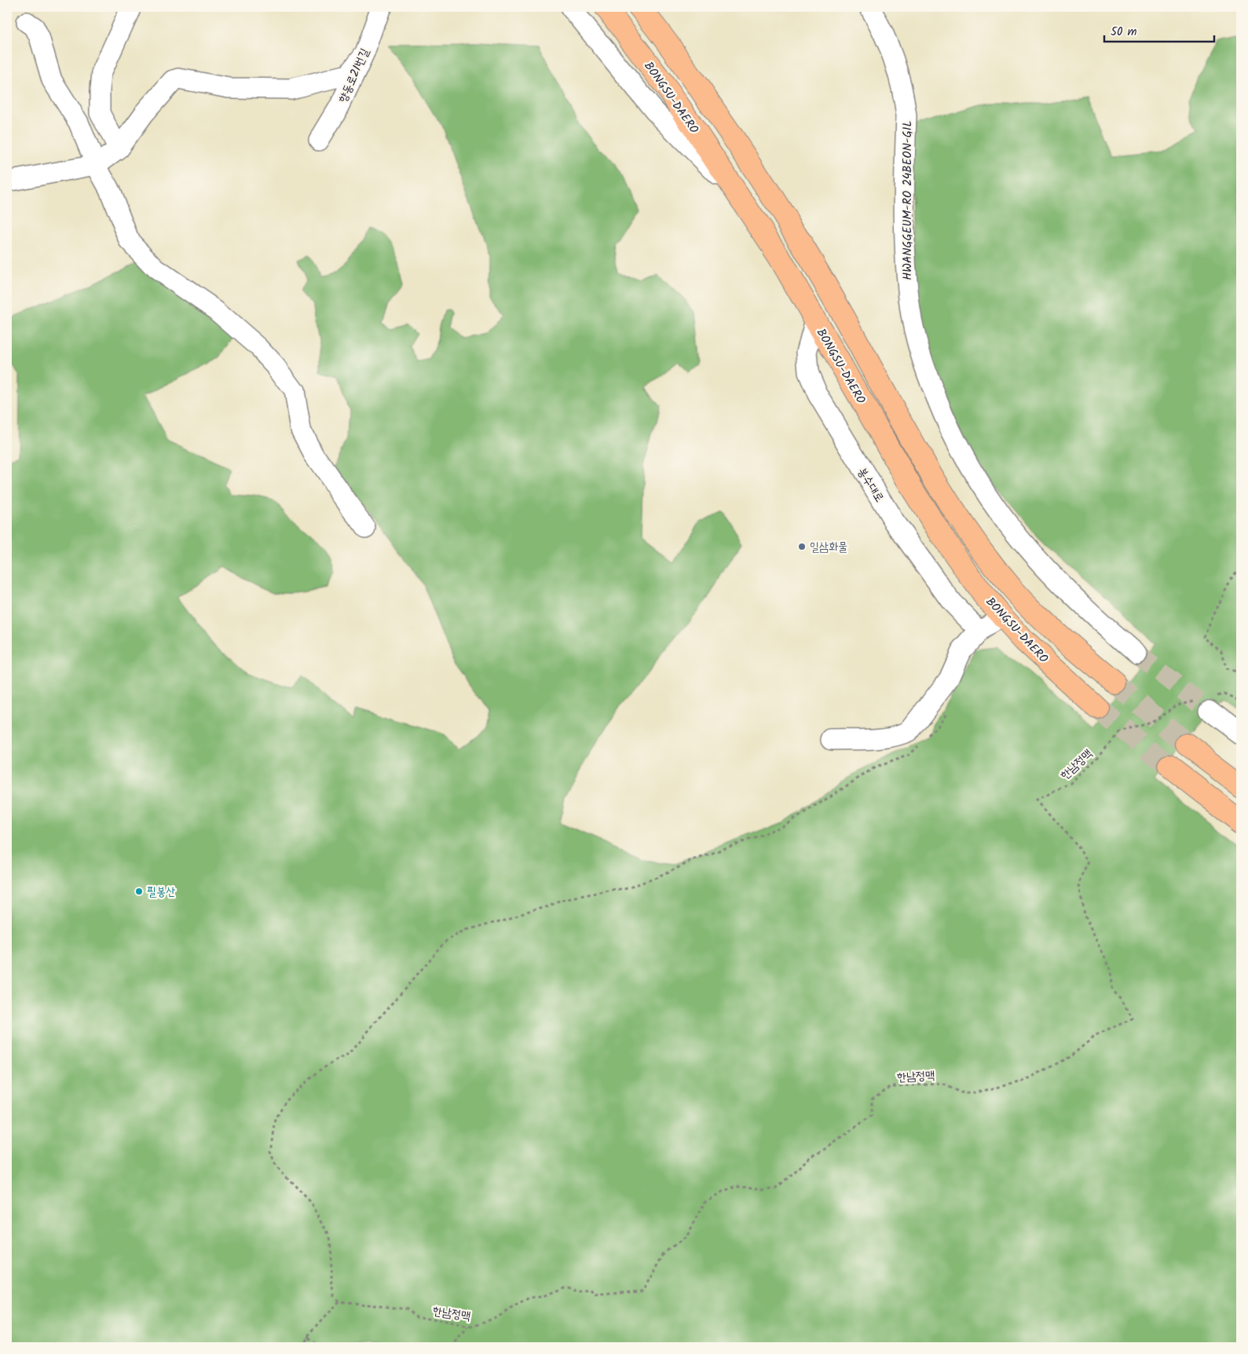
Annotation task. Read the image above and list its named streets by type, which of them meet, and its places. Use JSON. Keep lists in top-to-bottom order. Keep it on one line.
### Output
{"streets":{"main road":["BONGSU-DAERO"],"street":["향동로21번길","HWANGGEUM-RO 24BEON-GIL","봉수대로"],"path":["한남정맥"]},"crossings":[["BONGSU-DAERO","봉수대로"]],"places":["일삼화물","필봉산"],"scale_bar":"50 m"}
